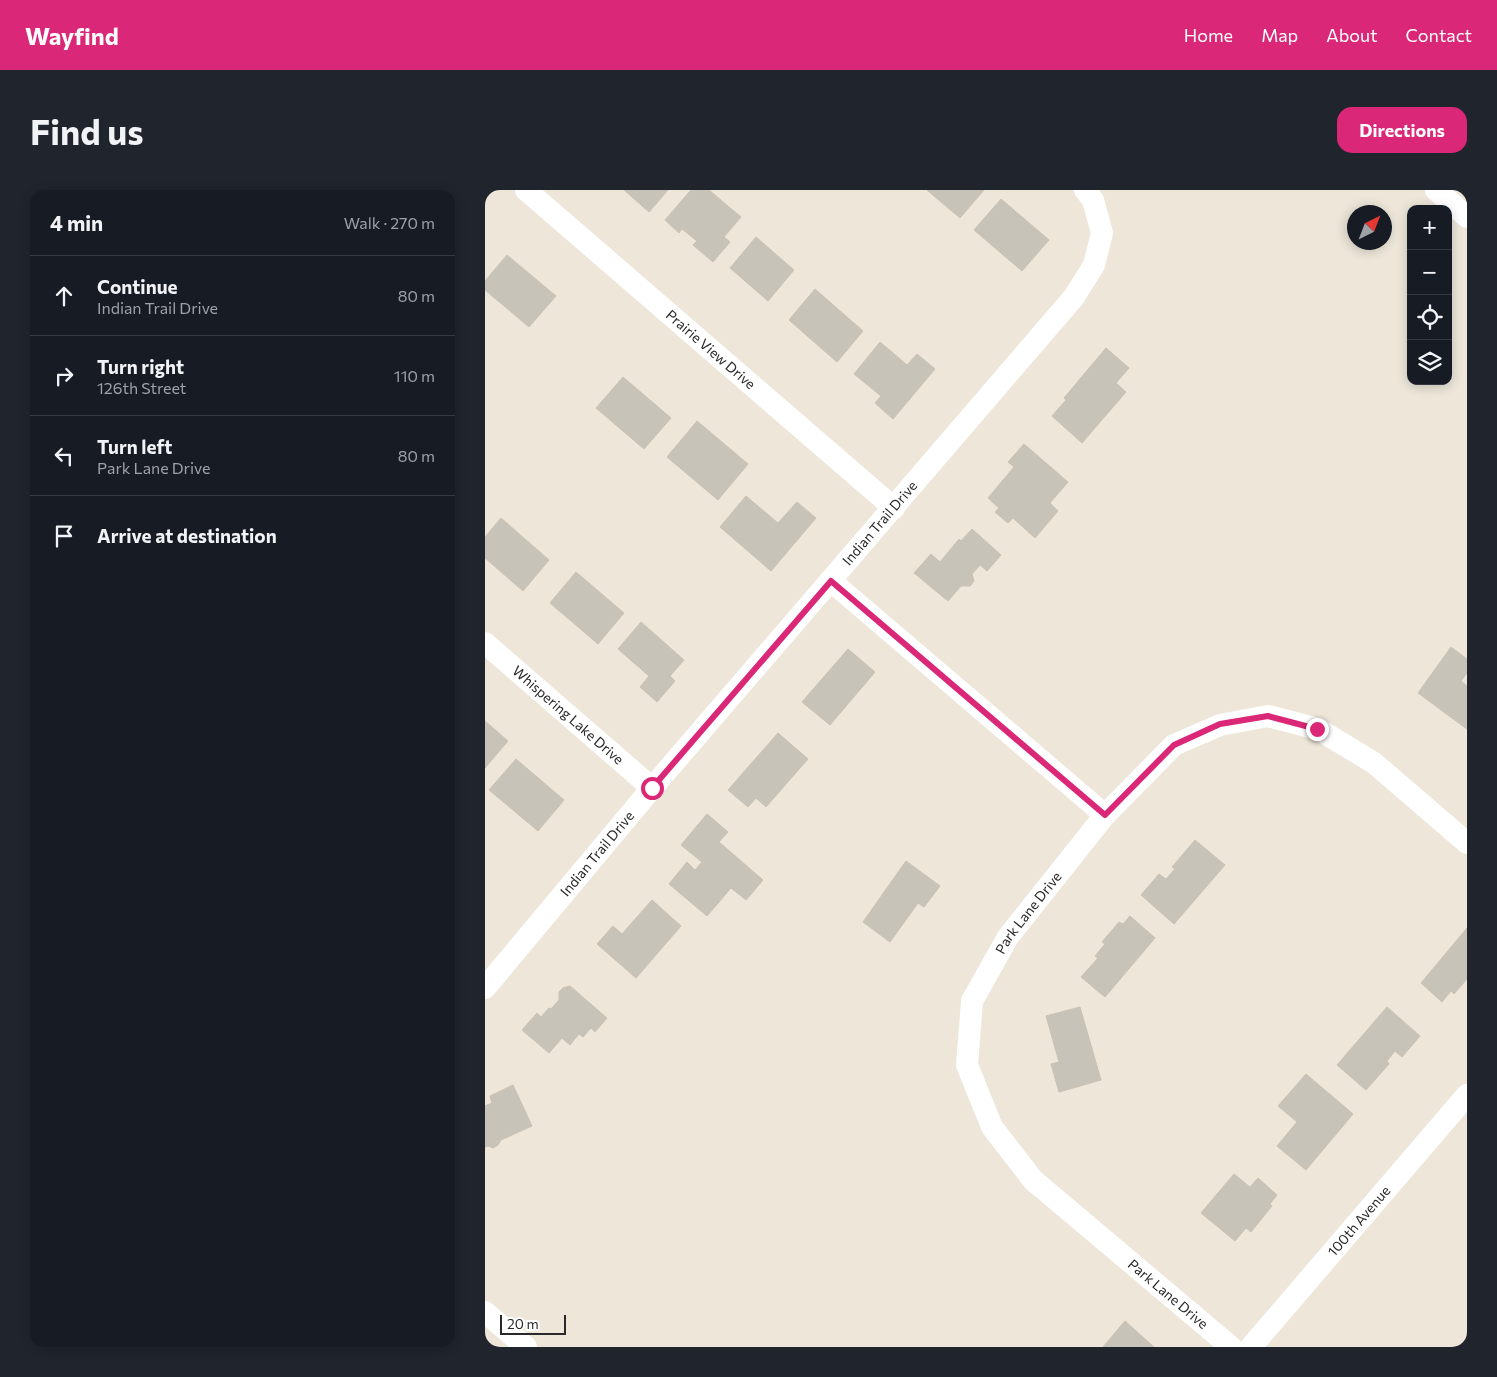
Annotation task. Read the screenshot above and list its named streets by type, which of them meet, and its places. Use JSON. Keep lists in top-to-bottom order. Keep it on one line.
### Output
{"streets":{"street":["Prairie View Drive","Indian Trail Drive","Whispering Lake Drive","Park Lane Drive","100th Avenue"]},"crossings":[["Prairie View Drive","Indian Trail Drive"],["Indian Trail Drive","Whispering Lake Drive"]],"scale_bar":"20 m","north":"top right","page":{"header":"Wayfind","nav":["Home","Map","About","Contact"],"buttons":"Directions","title":"Find us","heading":["4 min","Walk · 270 m"],"map_buttons":["+","−"],"list":[["Continue","Indian Trail Drive","80 m"],["Turn right","126th Street","110 m"],["Turn left","Park Lane Drive","80 m"],"Arrive at destination"],"scale":"20 m"}}
